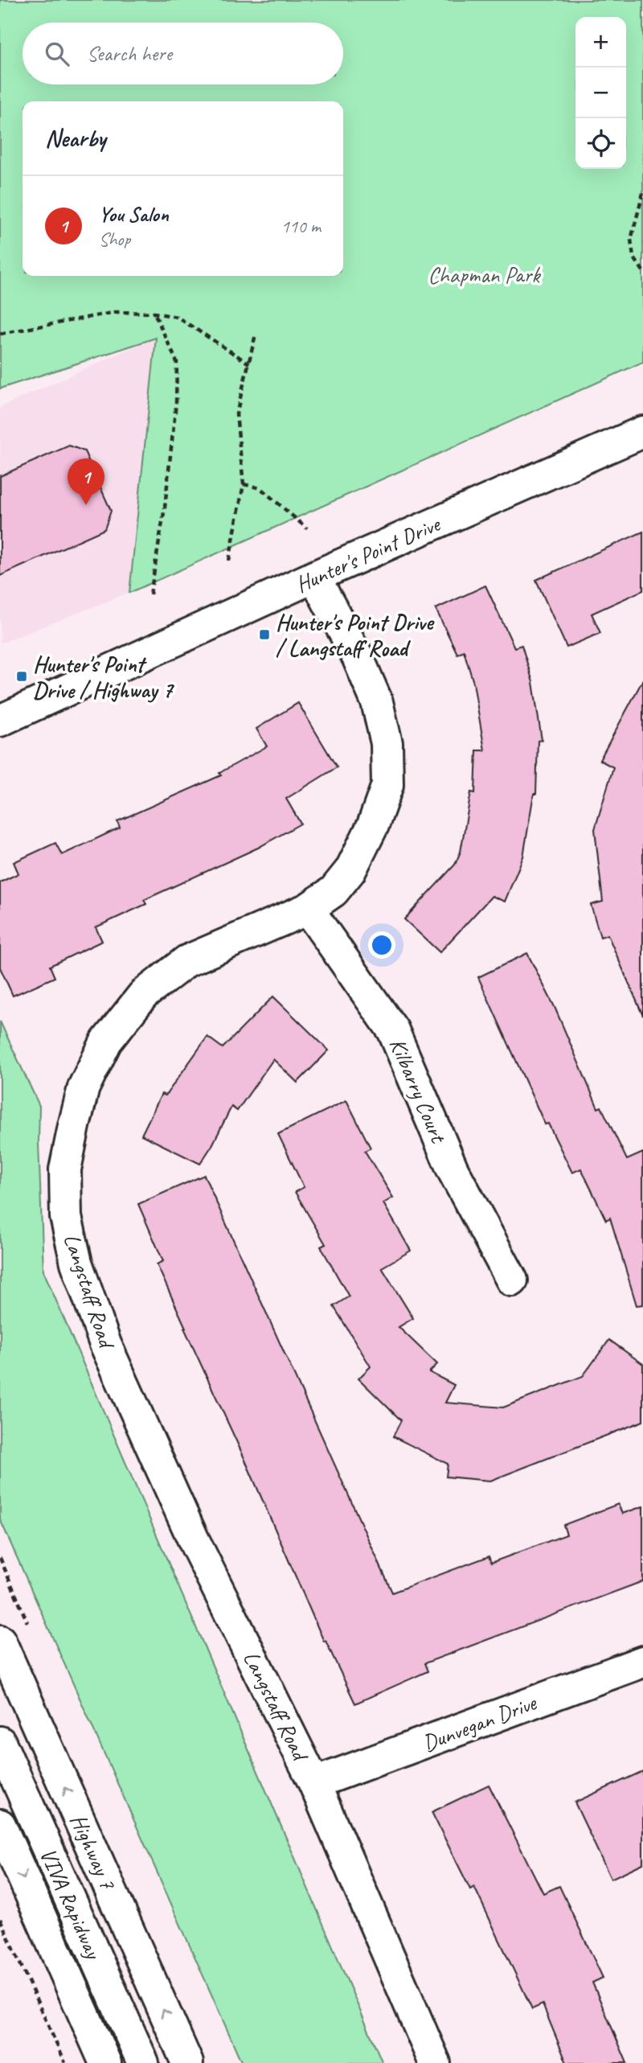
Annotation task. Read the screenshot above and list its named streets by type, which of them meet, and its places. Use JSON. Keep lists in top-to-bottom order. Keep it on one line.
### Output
{"streets":{"street":["Hunter's Point Drive","Kilbarry Court","Langstaff Road","Dunvegan Drive","Highway 7","VIVA Rapidway"]},"crossings":[["Hunter's Point Drive","Langstaff Road"],["Kilbarry Court","Langstaff Road"],["Langstaff Road","Dunvegan Drive"]],"parks":["Chapman Park"],"places":{"transit":["Hunter's Point Drive / Langstaff Road","Hunter's Point Drive / Highway 7"]},"page":{"map_buttons":["+","−"],"search":"Search here","heading":"Nearby","list":[{"mark":"1","name":"You Salon","note":"Shop","value":"110 m"}],"pins":"1"}}
